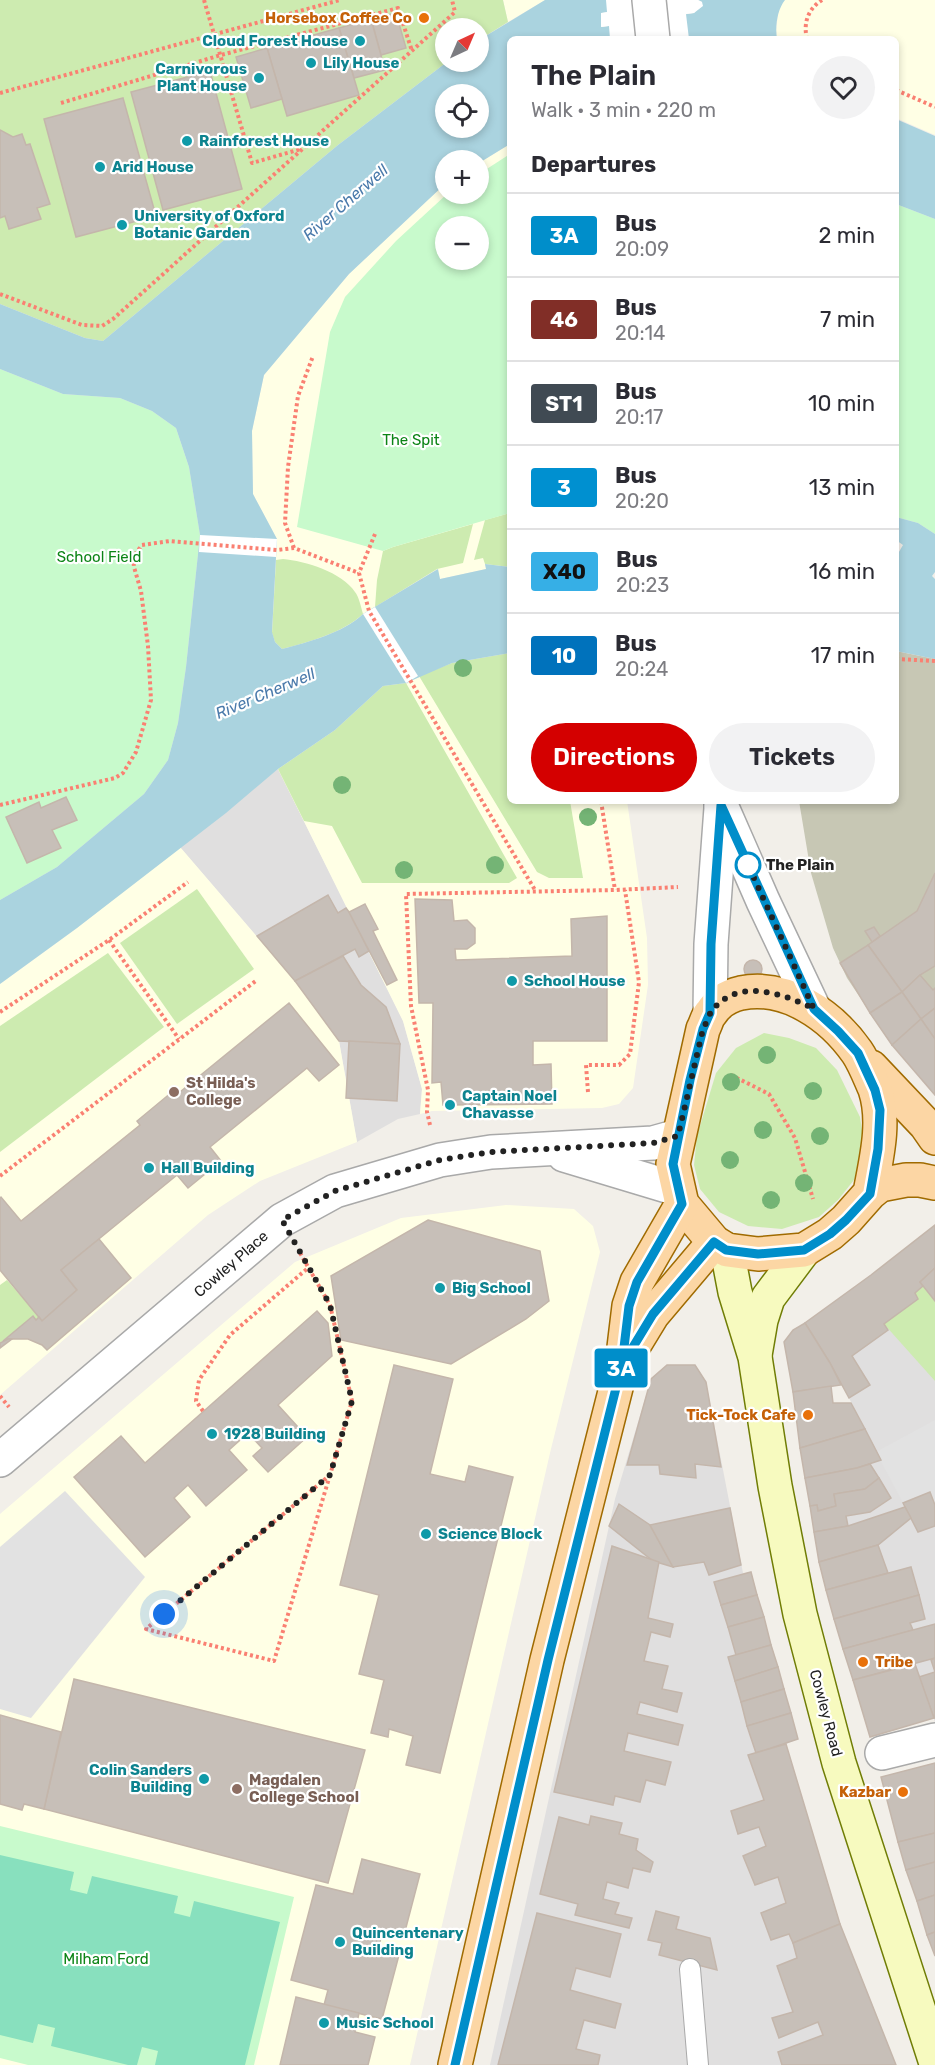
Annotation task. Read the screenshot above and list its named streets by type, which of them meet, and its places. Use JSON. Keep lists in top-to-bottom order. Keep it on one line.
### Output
{"streets":{"main road":["Cowley Road"],"street":["Cowley Place"]},"water":["River Cherwell"],"parks":["The Spit","School Field","Milham Ford"],"places":["Horsebox Coffee Co","Cloud Forest House","Lily House","Carnivorous Plant House","Rainforest House","Arid House","University of Oxford Botanic Garden","The Plain","School House","St Hilda's College","Captain Noel Chavasse","Hall Building","Big School","Tick-Tock Cafe","1928 Building","Science Block","Tribe","Colin Sanders Building","Magdalen College School","Kazbar","Quincentenary Building","Music School"],"lines":["bus line 3A"],"north":"top right","page":{"on_map":"3A","map_buttons":["+","−"],"heading":[["The Plain","Walk · 3 min · 220 m"],"Departures"],"list":[{"mark":"3A","name":"Bus","note":"20:09","value":"2 min"},{"mark":"46","name":"Bus","note":"20:14","value":"7 min"},{"mark":"ST1","name":"Bus","note":"20:17","value":"10 min"},{"mark":"3","name":"Bus","note":"20:20","value":"13 min"},{"mark":"X40","name":"Bus","note":"20:23","value":"16 min"},{"mark":"10","name":"Bus","note":"20:24","value":"17 min"}],"buttons":["Directions","Tickets"]}}
